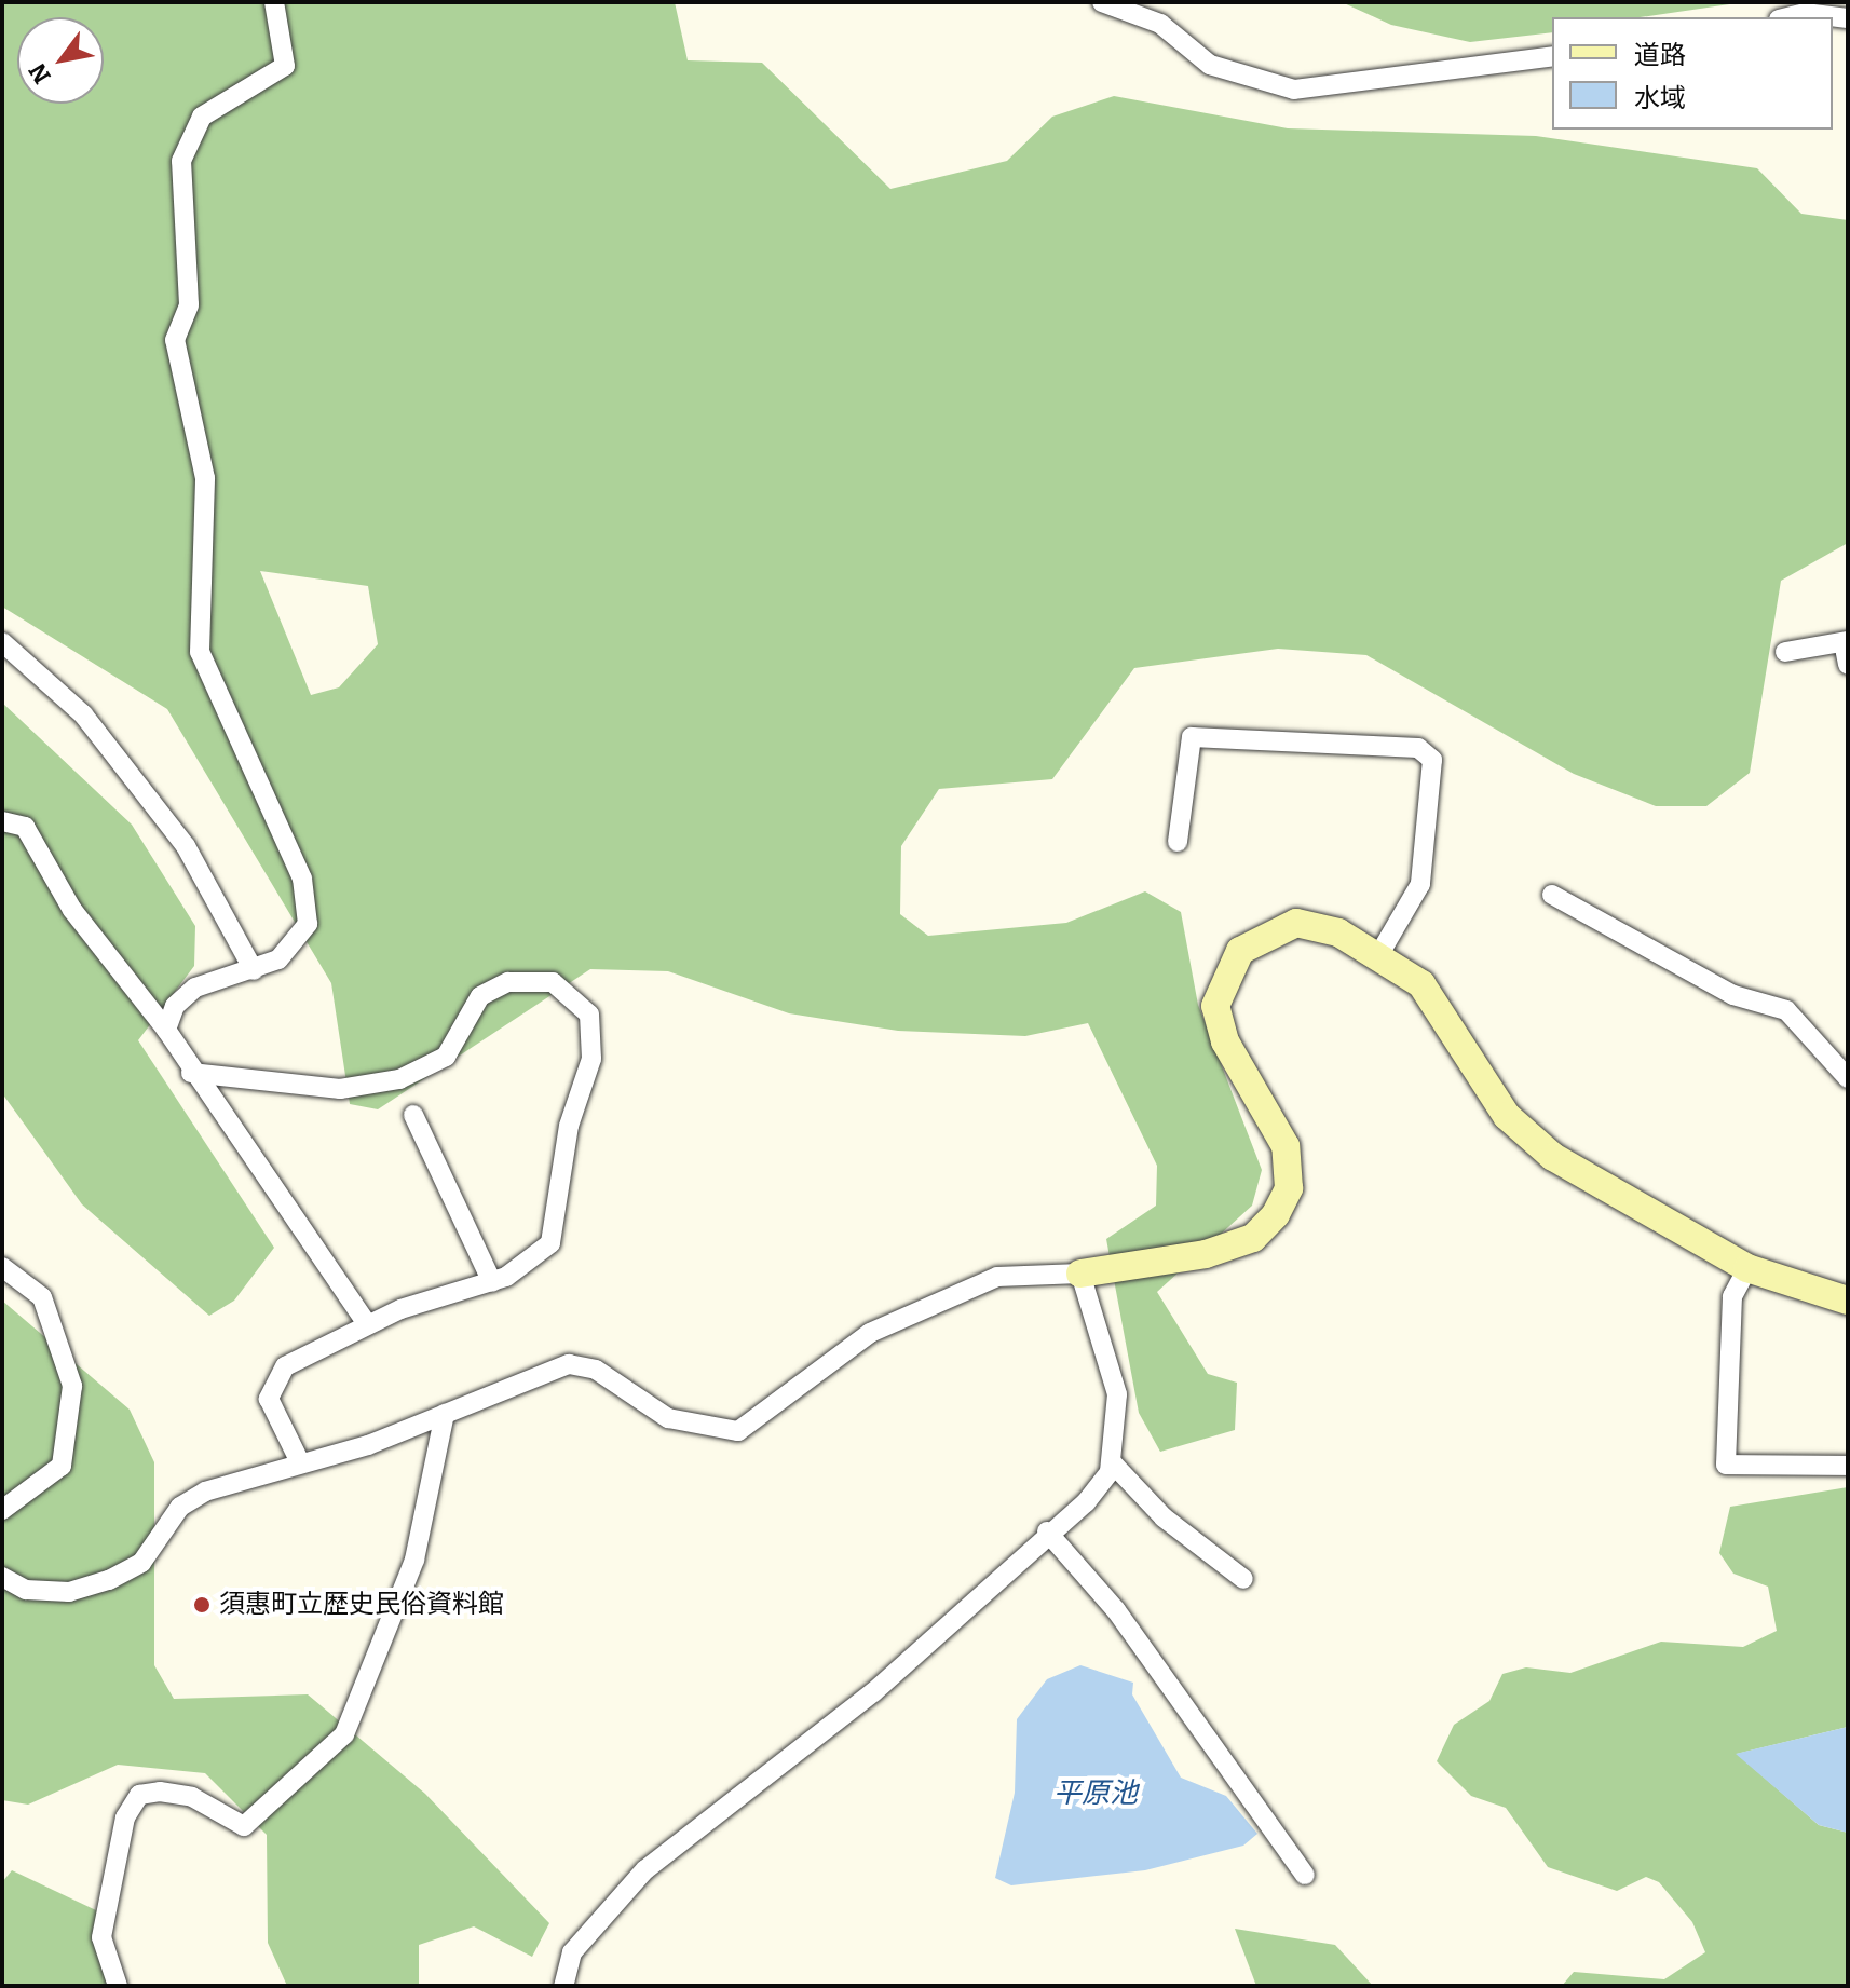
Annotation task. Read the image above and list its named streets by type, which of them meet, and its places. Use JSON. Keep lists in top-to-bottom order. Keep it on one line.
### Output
{"water":["平原池"],"places":["須惠町立歴史民俗資料館"],"legend":["道路","水域"],"north":"bottom left"}
